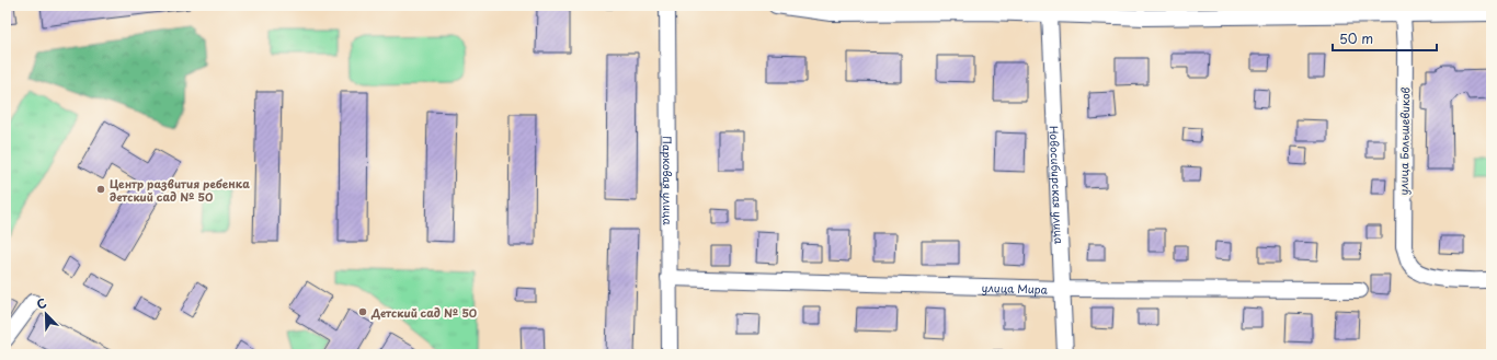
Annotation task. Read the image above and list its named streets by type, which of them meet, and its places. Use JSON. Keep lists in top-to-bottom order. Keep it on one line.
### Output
{"streets":{"street":["улица Большевиков","Парковая улица","Новосибирская улица","улица Мира"]},"crossings":[["Парковая улица","улица Мира"],["Новосибирская улица","улица Мира"]],"places":["Центр развития ребенка детский сад № 50","Детский сад № 50"],"scale_bar":"50 m","north":"top left"}
